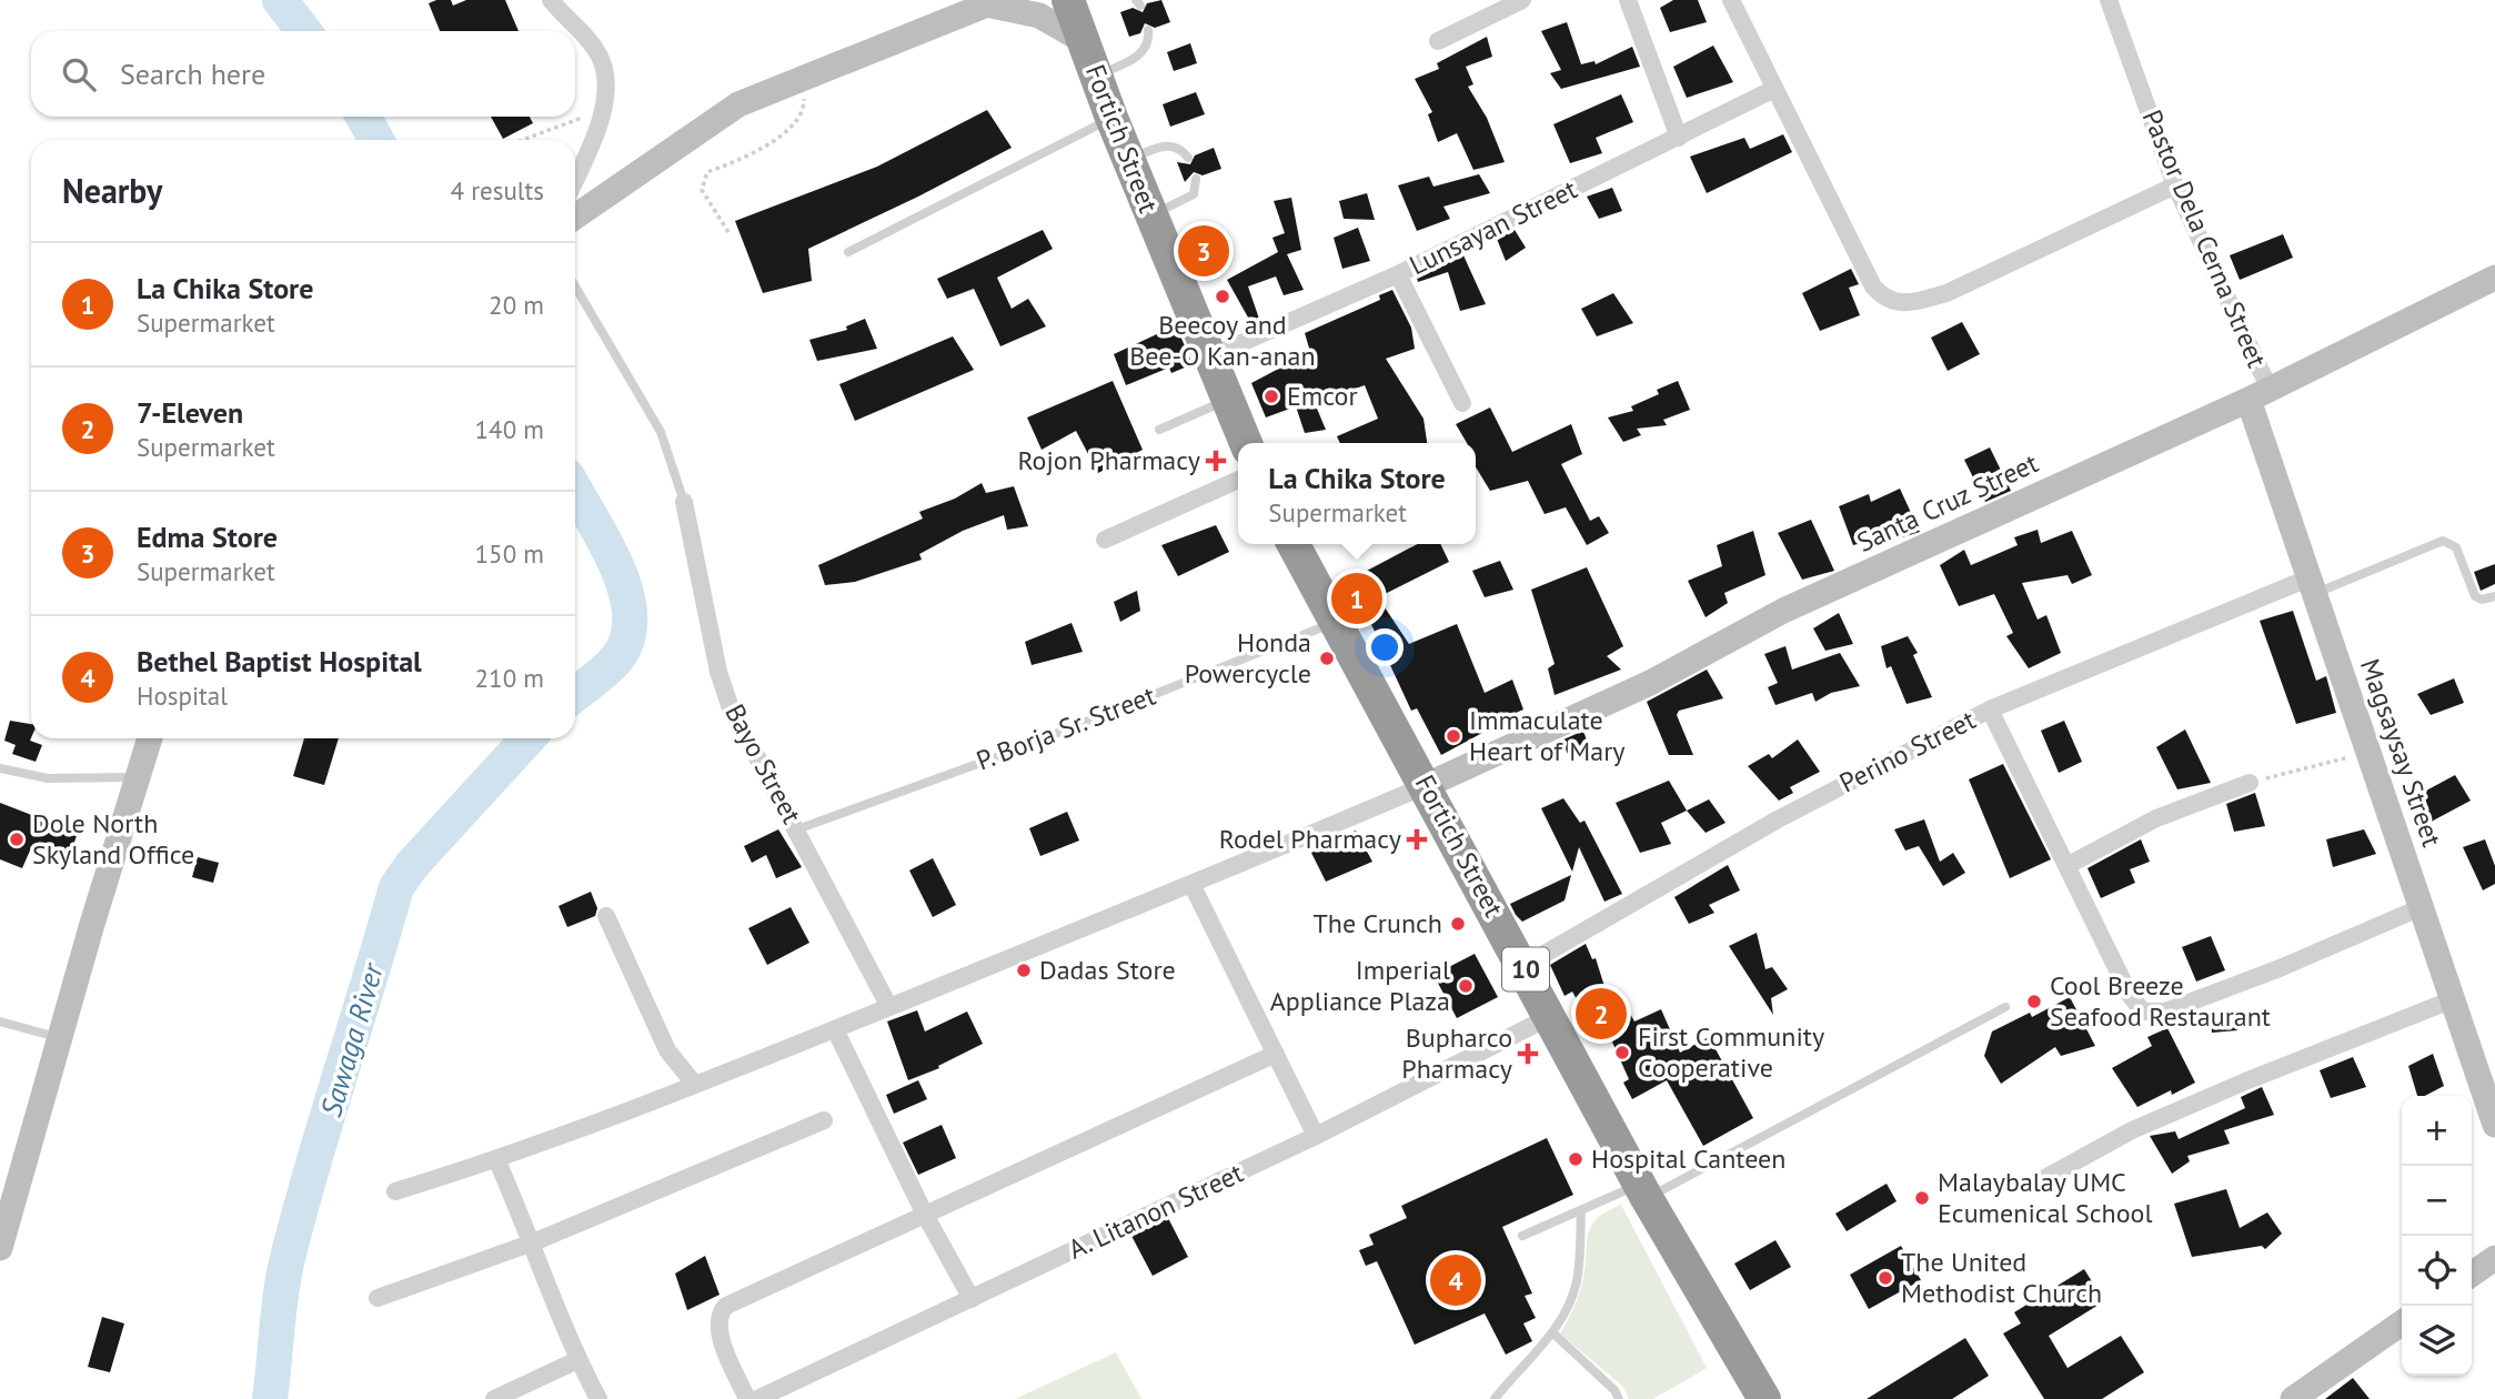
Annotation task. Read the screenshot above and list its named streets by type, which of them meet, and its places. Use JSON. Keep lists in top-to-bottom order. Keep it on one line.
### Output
{"streets":{"highway":["Fortich Street","10"],"street":["Lunsayan Street","Pastor Dela Cerna Street","Santa Cruz Street","Perino Street","Magsaysay Street","Bayo Street","A. Litanon Street"],"lane":["P. Borja Sr. Street"]},"crossings":[["Fortich Street","Lunsayan Street"],["Fortich Street","Santa Cruz Street"],["Fortich Street","P. Borja Sr. Street"],["Fortich Street","Perino Street"],["Fortich Street","A. Litanon Street"],["Pastor Dela Cerna Street","Santa Cruz Street"],["Pastor Dela Cerna Street","Magsaysay Street"],["Santa Cruz Street","Magsaysay Street"],["P. Borja Sr. Street","Bayo Street"],["Perino Street","Magsaysay Street"]],"water":["Sawaga River"],"places":{"other":["Beecoy and Bee-O Kan-anan","Emcor","Honda Powercycle","Immaculate Heart of Mary","Dole North Skyland Office","The Crunch","Dadas Store","Imperial Appliance Plaza","Cool Breeze Seafood Restaurant","First Community Cooperative","Hospital Canteen","Malaybalay UMC Ecumenical School","The United Methodist Church"],"health":["Rojon Pharmacy","Rodel Pharmacy","Bupharco Pharmacy"]},"page":{"search":"Search here","heading":["Nearby","4 results"],"pins":["3","1","2","4"],"list":[{"mark":"1","name":"La Chika Store","note":"Supermarket","value":"20 m"},{"mark":"2","name":"7-Eleven","note":"Supermarket","value":"140 m"},{"mark":"3","name":"Edma Store","note":"Supermarket","value":"150 m"},{"mark":"4","name":"Bethel Baptist Hospital","note":"Hospital","value":"210 m"}],"popup":["La Chika Store","Supermarket"],"map_buttons":["+","−"]}}
